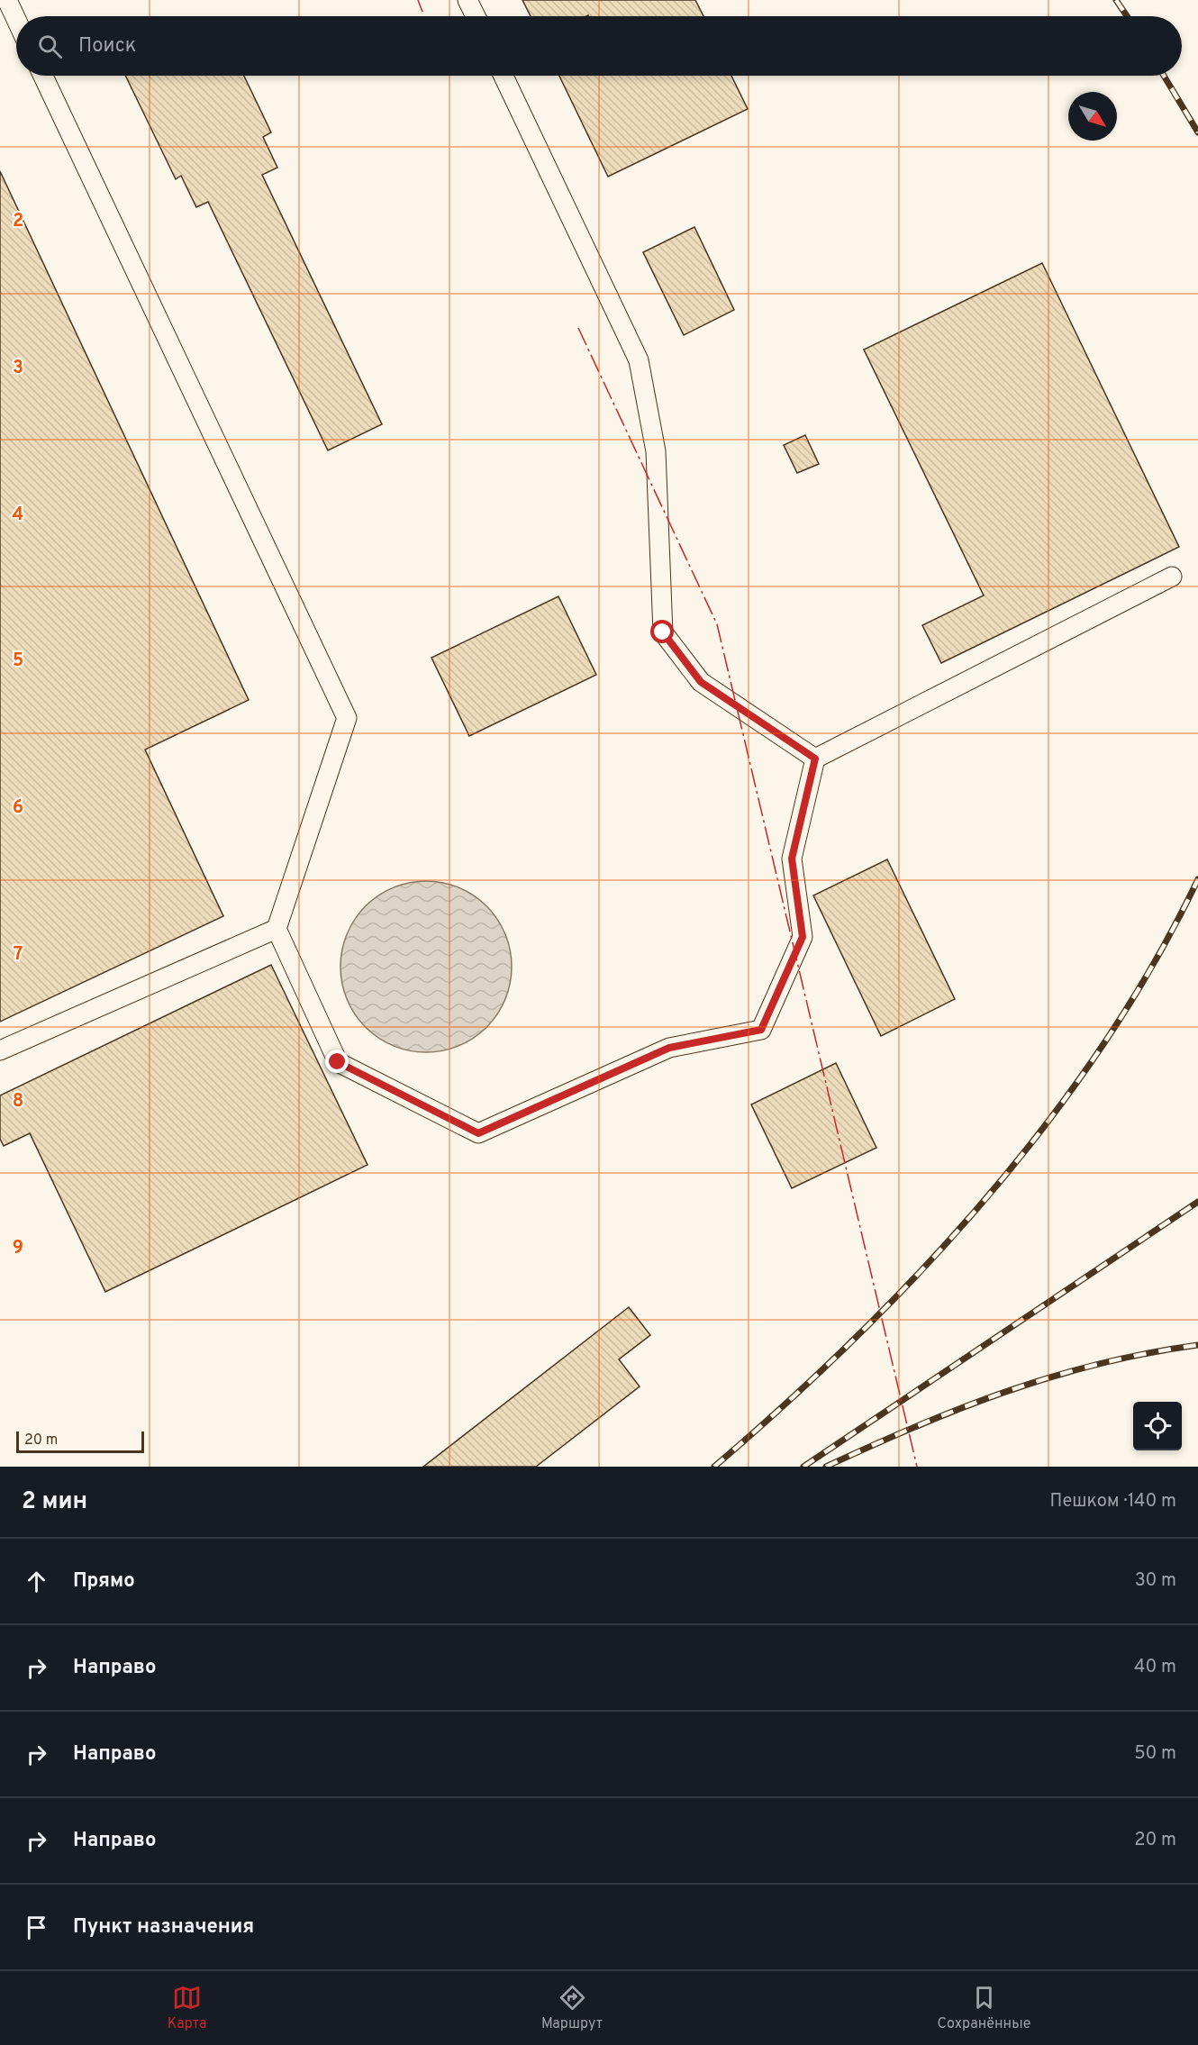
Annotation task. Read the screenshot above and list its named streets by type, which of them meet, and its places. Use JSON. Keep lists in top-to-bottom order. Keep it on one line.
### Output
{"scale_bar":"20 m","north":"bottom right","page":{"search":"Поиск","scale":"20 m","heading":["2 мин","Пешком · 140 m"],"list":[["Прямо","30 m"],["Направо","40 m"],["Направо","50 m"],["Направо","20 m"],"Пункт назначения"],"nav":["Карта","Маршрут","Сохранённые"]},"grid":{"rows":["2","3","4","5","6","7","8","9"]}}
